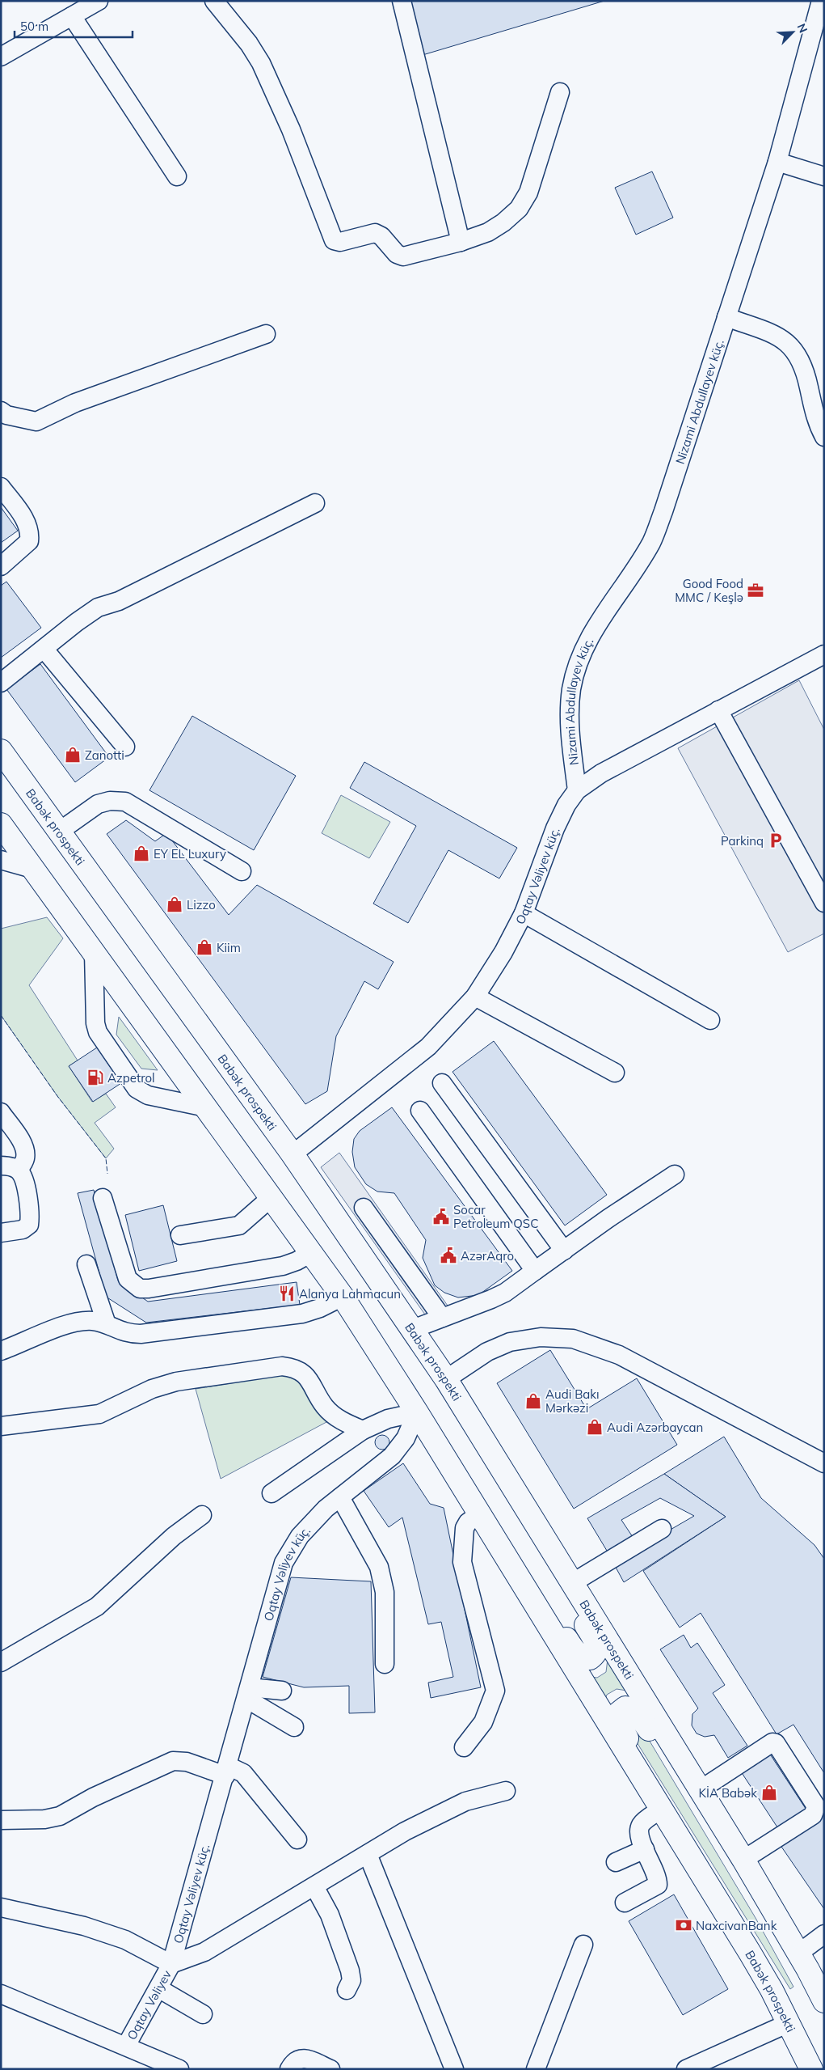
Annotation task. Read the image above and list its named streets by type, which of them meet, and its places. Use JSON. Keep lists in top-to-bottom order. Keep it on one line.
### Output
{"streets":{"main road":["Babək prospekti"],"street":["Nizami Abdullayev küç.","Oqtay Vəliyev küç.","Oqtay Vəliyev"]},"crossings":[["Nizami Abdullayev küç.","Oqtay Vəliyev küç."],["Babək prospekti","Oqtay Vəliyev küç."],["Oqtay Vəliyev küç.","Oqtay Vəliyev"]],"places":{"office":["Good Food MMC / Keşlə"],"shop":["Zanotti","EY EL Luxury","Lizzo","Kiim","Audi Bakı Mərkəzi","Audi Azərbaycan","KİA Babək"],"parking":["Parkinq"],"fuel station":["Azpetrol"],"public building":["Socar Petroleum QSC","AzərAqro"],"restaurant":["Alanya Lahmacun"],"bank":["NaxcivanBank"]},"scale_bar":"50 m","north":"top right"}
